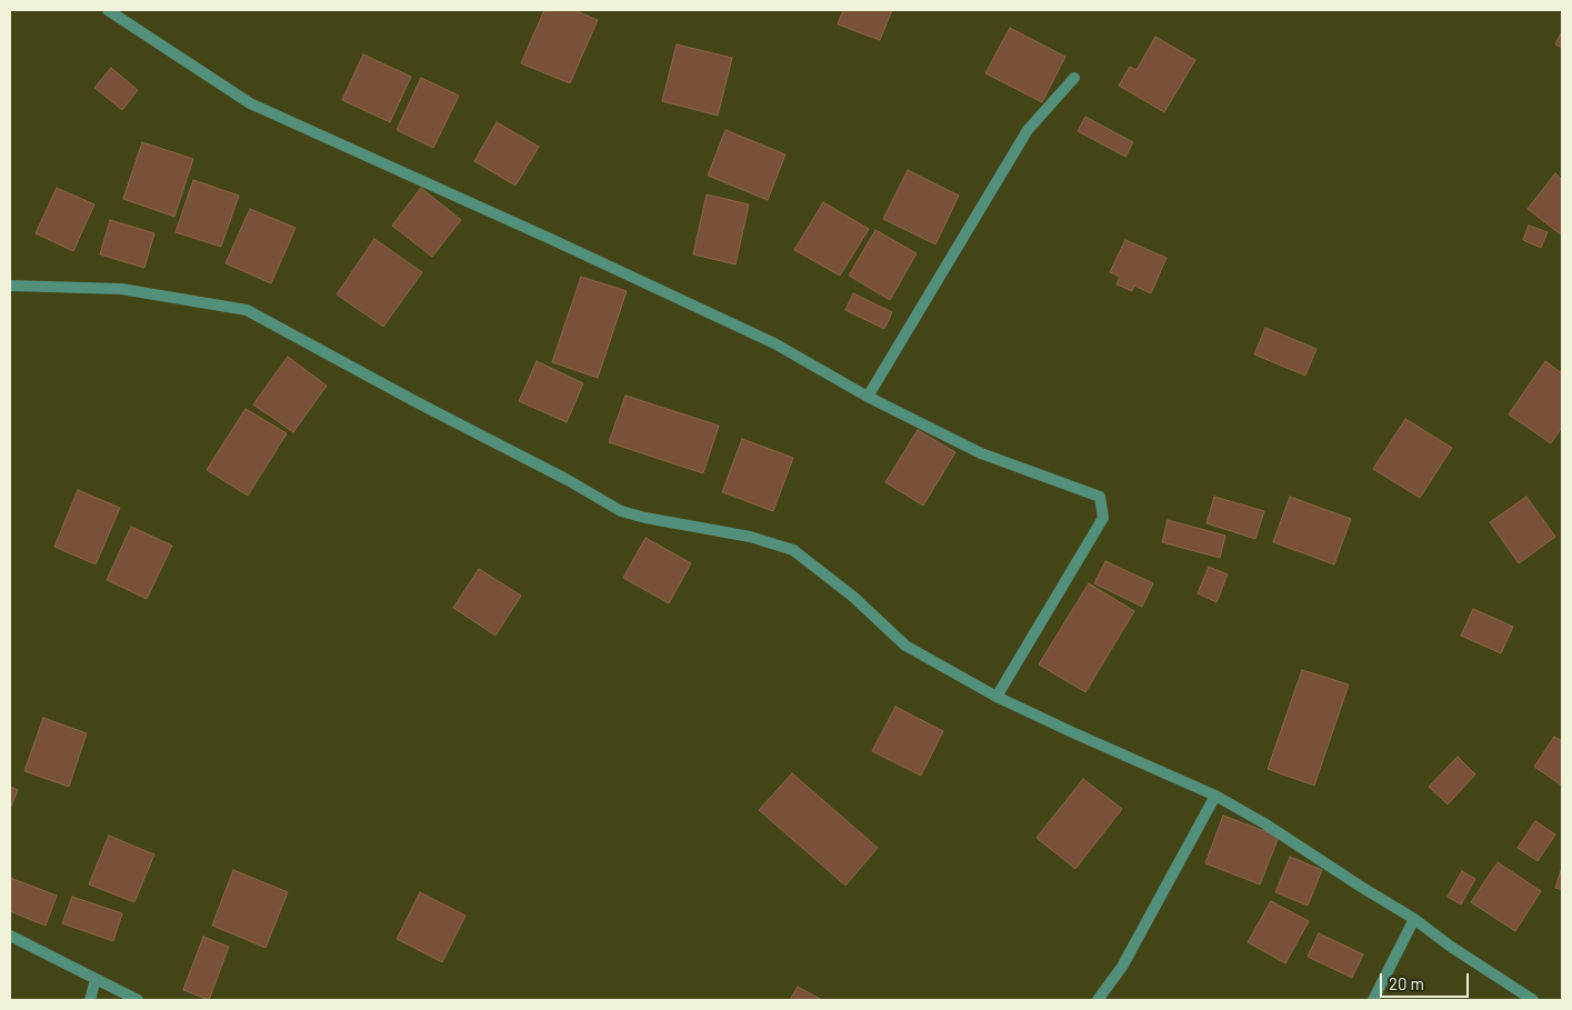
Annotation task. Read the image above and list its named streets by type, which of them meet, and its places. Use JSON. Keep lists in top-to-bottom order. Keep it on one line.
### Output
{"scale_bar":"20 m"}
